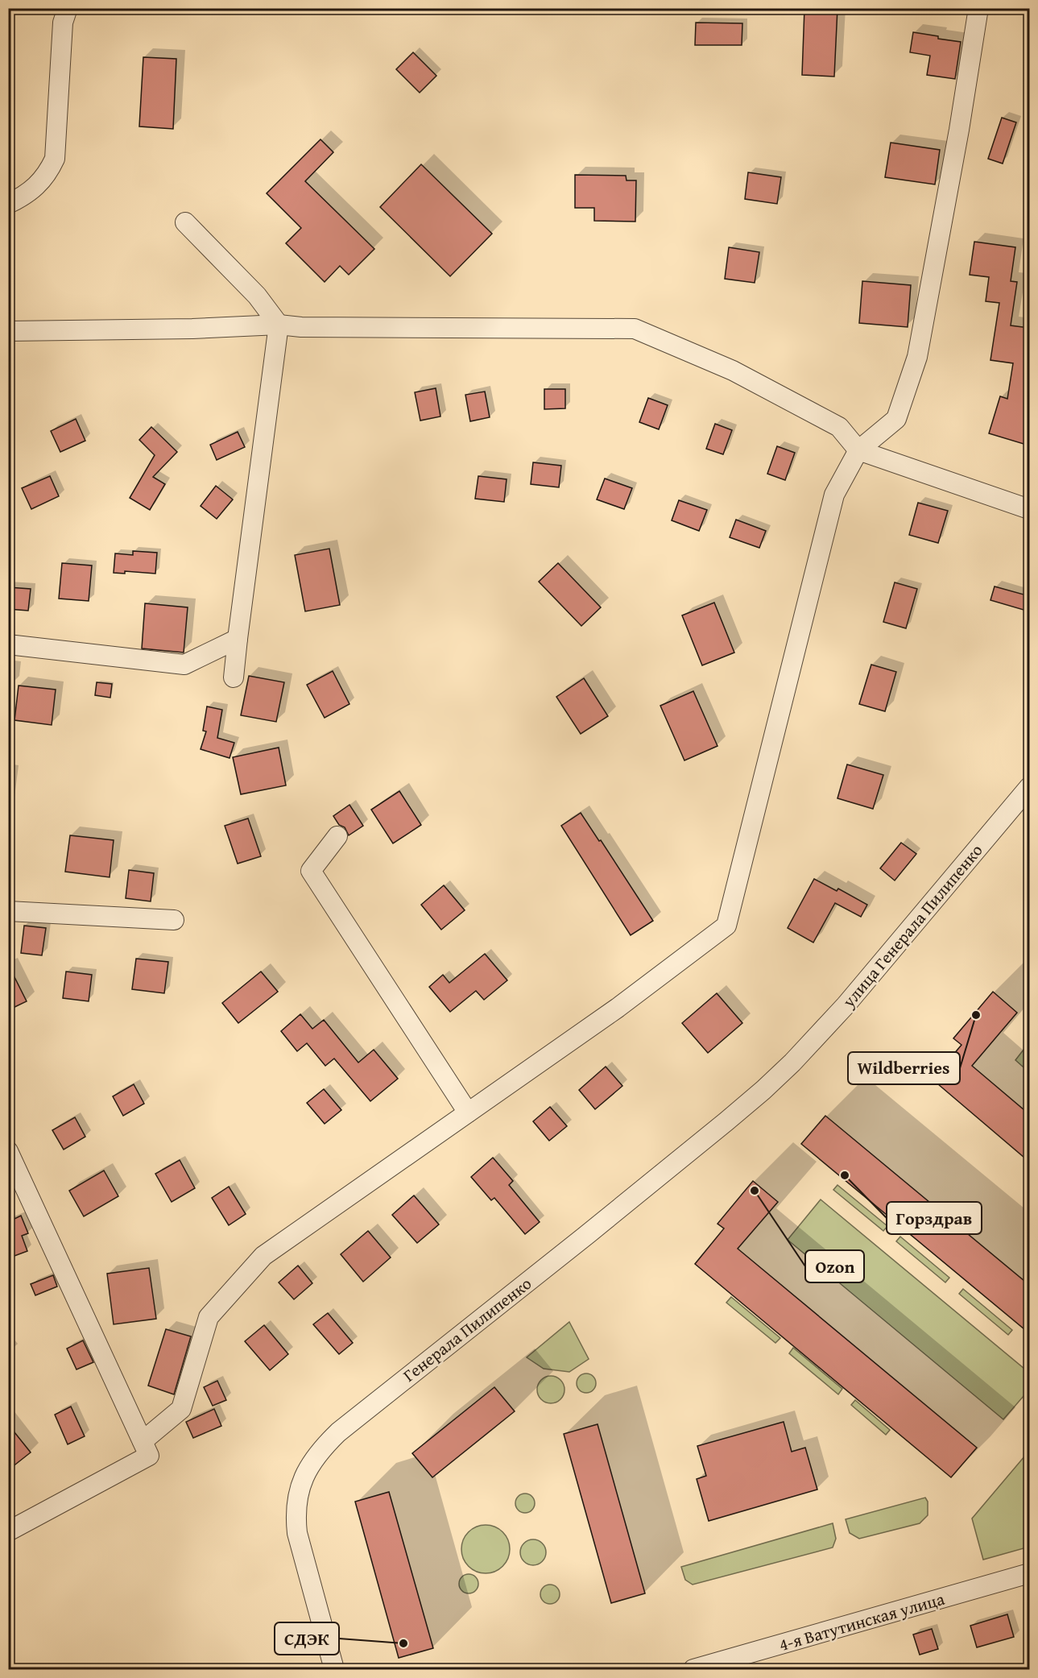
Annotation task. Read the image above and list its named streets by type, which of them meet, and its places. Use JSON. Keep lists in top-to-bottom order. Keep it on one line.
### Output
{"streets":{"street":["улица Генерала Пилипенко","Генерала Пилипенко","4-я Ватутинская улица"]},"crossings":[["улица Генерала Пилипенко","Генерала Пилипенко"]],"places":["Wildberries","Горздрав","Ozon","СДЭК"]}
